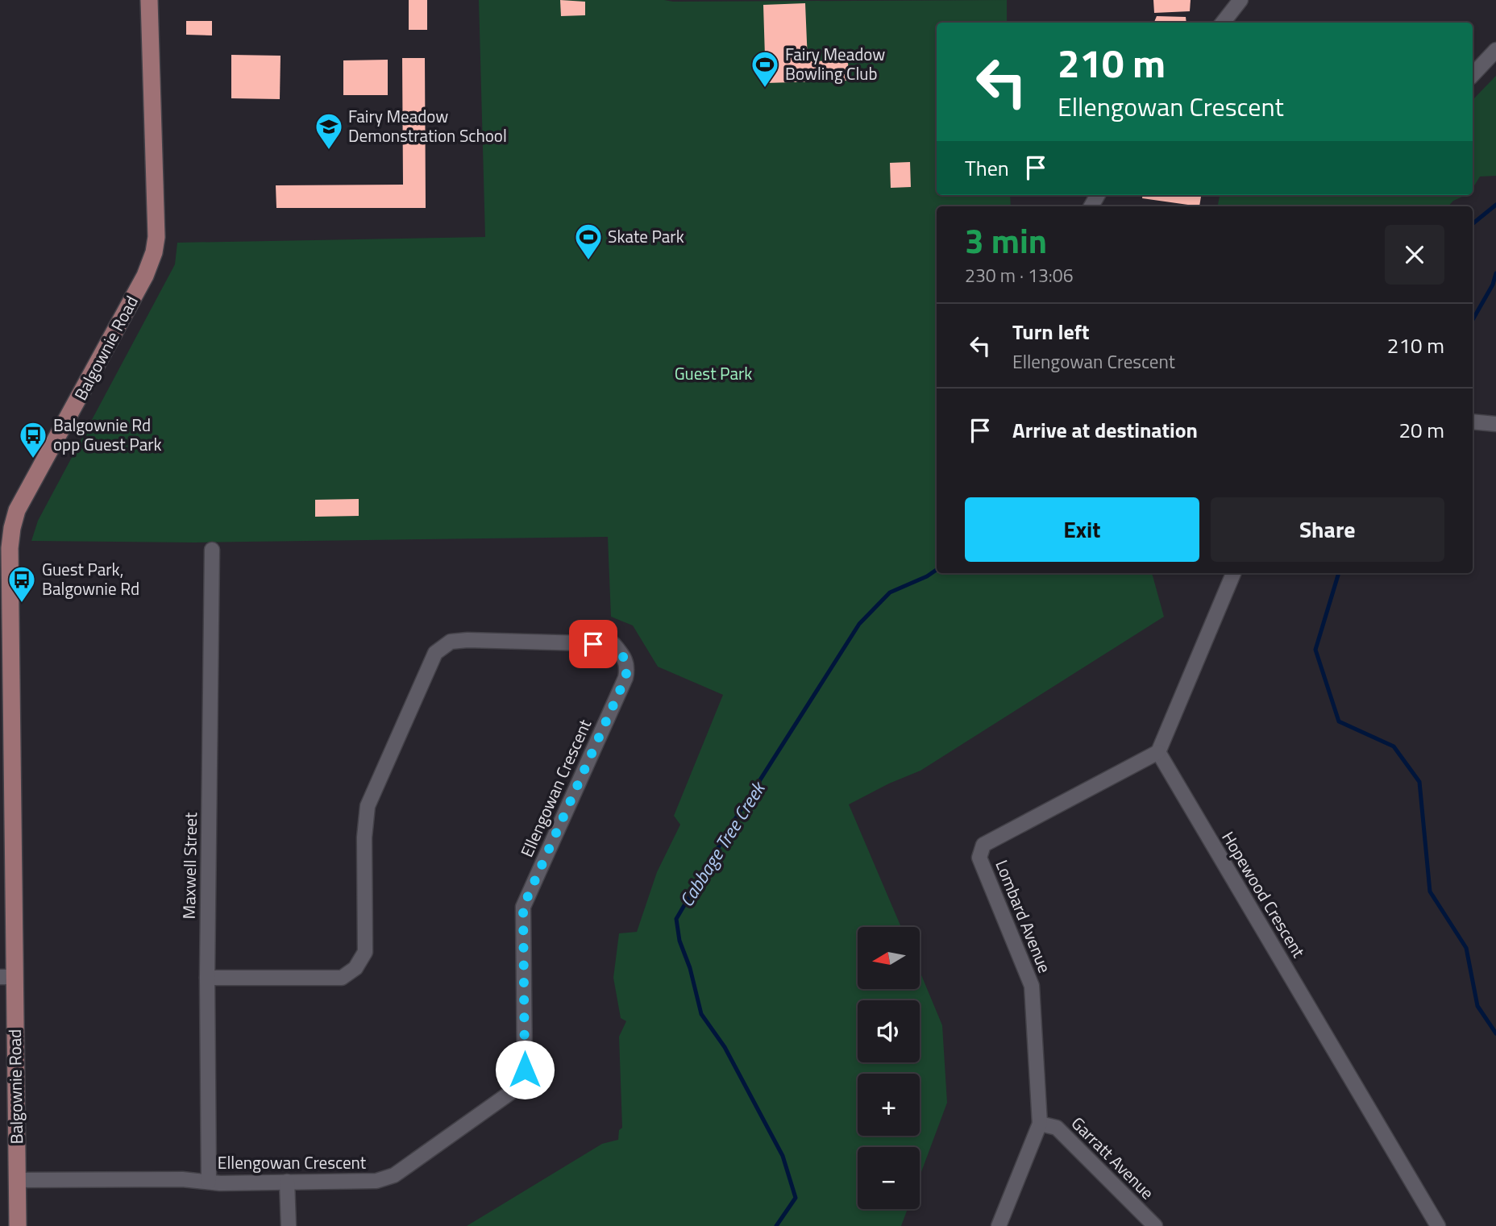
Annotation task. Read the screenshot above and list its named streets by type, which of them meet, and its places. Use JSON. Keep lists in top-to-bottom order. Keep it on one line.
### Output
{"streets":{"main road":["Balgownie Road"],"street":["Ellengowan Crescent","Maxwell Street","Hopewood Crescent","Lombard Avenue","Garratt Avenue"]},"crossings":[["Balgownie Road","Ellengowan Crescent"],["Ellengowan Crescent","Maxwell Street"],["Hopewood Crescent","Lombard Avenue"],["Lombard Avenue","Garratt Avenue"]],"water":["Cabbage Tree Creek"],"parks":["Guest Park"],"places":{"sports":["Fairy Meadow Bowling Club","Skate Park"],"school or university":["Fairy Meadow Demonstration School"],"bus stop":["Balgownie Rd opp Guest Park","Guest Park, Balgownie Rd"]},"north":"left","page":{"turn":["210 m","Ellengowan Crescent"],"then":"Then","heading":["3 min","230 m · 13:06"],"list":[{"name":"Turn left","note":"Ellengowan Crescent","value":"210 m"},{"name":"Arrive at destination","value":"20 m"}],"buttons":["Exit","Share"],"map_buttons":["+","−"]}}
